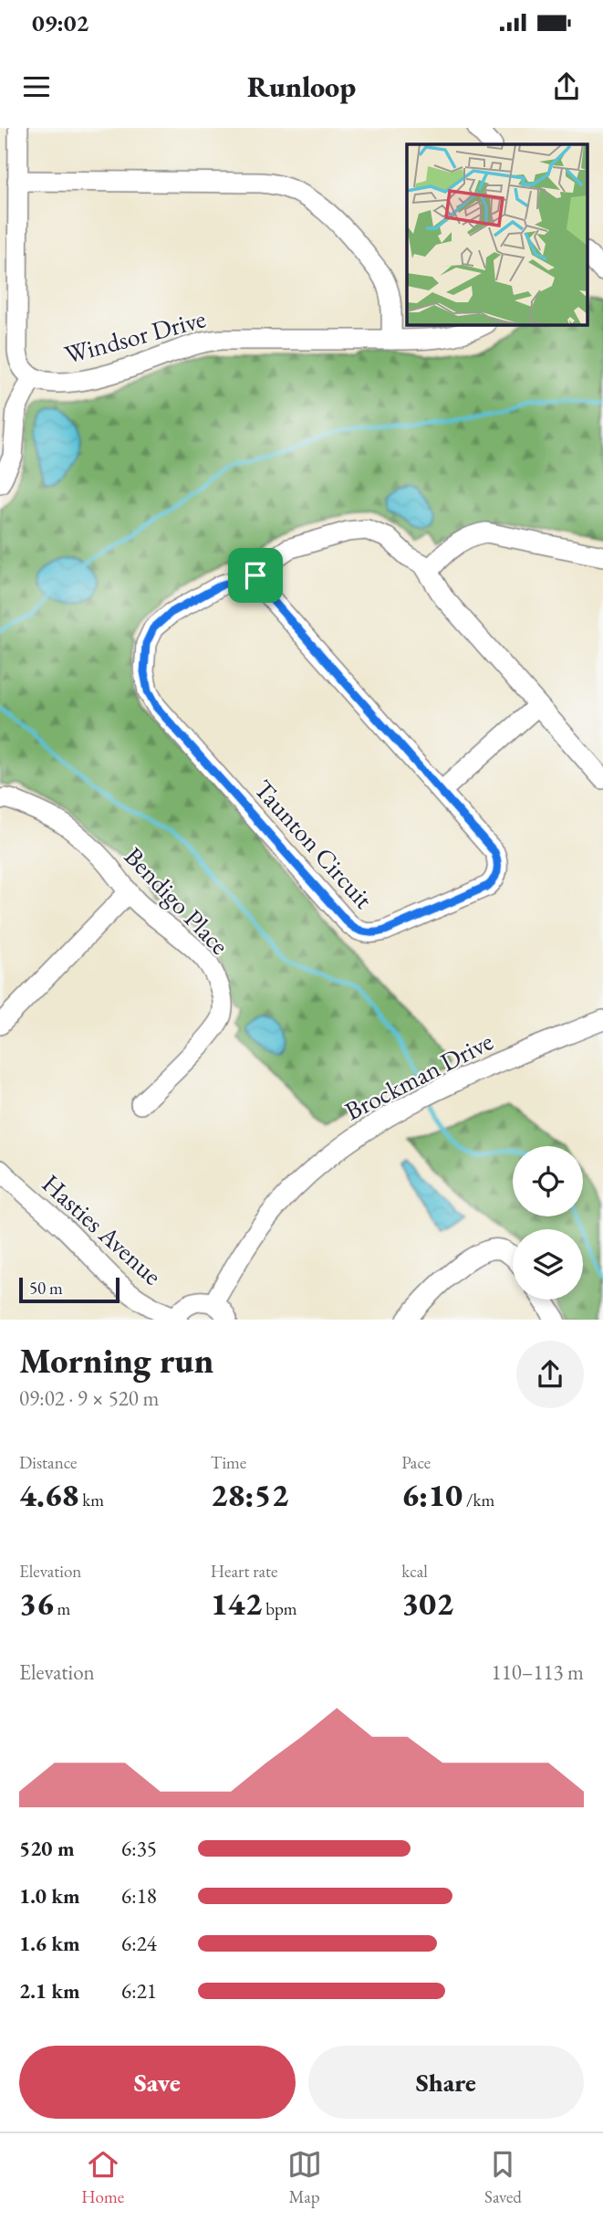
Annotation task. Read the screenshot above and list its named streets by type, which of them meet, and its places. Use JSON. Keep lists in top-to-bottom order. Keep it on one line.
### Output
{"streets":{"street":["Windsor Drive","Taunton Circuit","Bendigo Place","Brockman Drive","Hasties Avenue"]},"scale_bar":"50 m","page":{"status":"09:02","header":"Runloop","scale":"50 m","heading":["Morning run","09:02 · 9 × 520 m"],"stats":[["Distance","4.68 km"],["Time","28:52"],["Pace","6:10 /km"],["Elevation","36 m"],["Heart rate","142 bpm"],["kcal","302"]],"chart":["Elevation","110–113 m"],"list":[{"name":"520 m","note":"6:35"},{"name":"1.0 km","note":"6:18"},{"name":"1.6 km","note":"6:24"},{"name":"2.1 km","note":"6:21"}],"buttons":["Save","Share"],"tabs":["Home","Map","Saved"]}}
